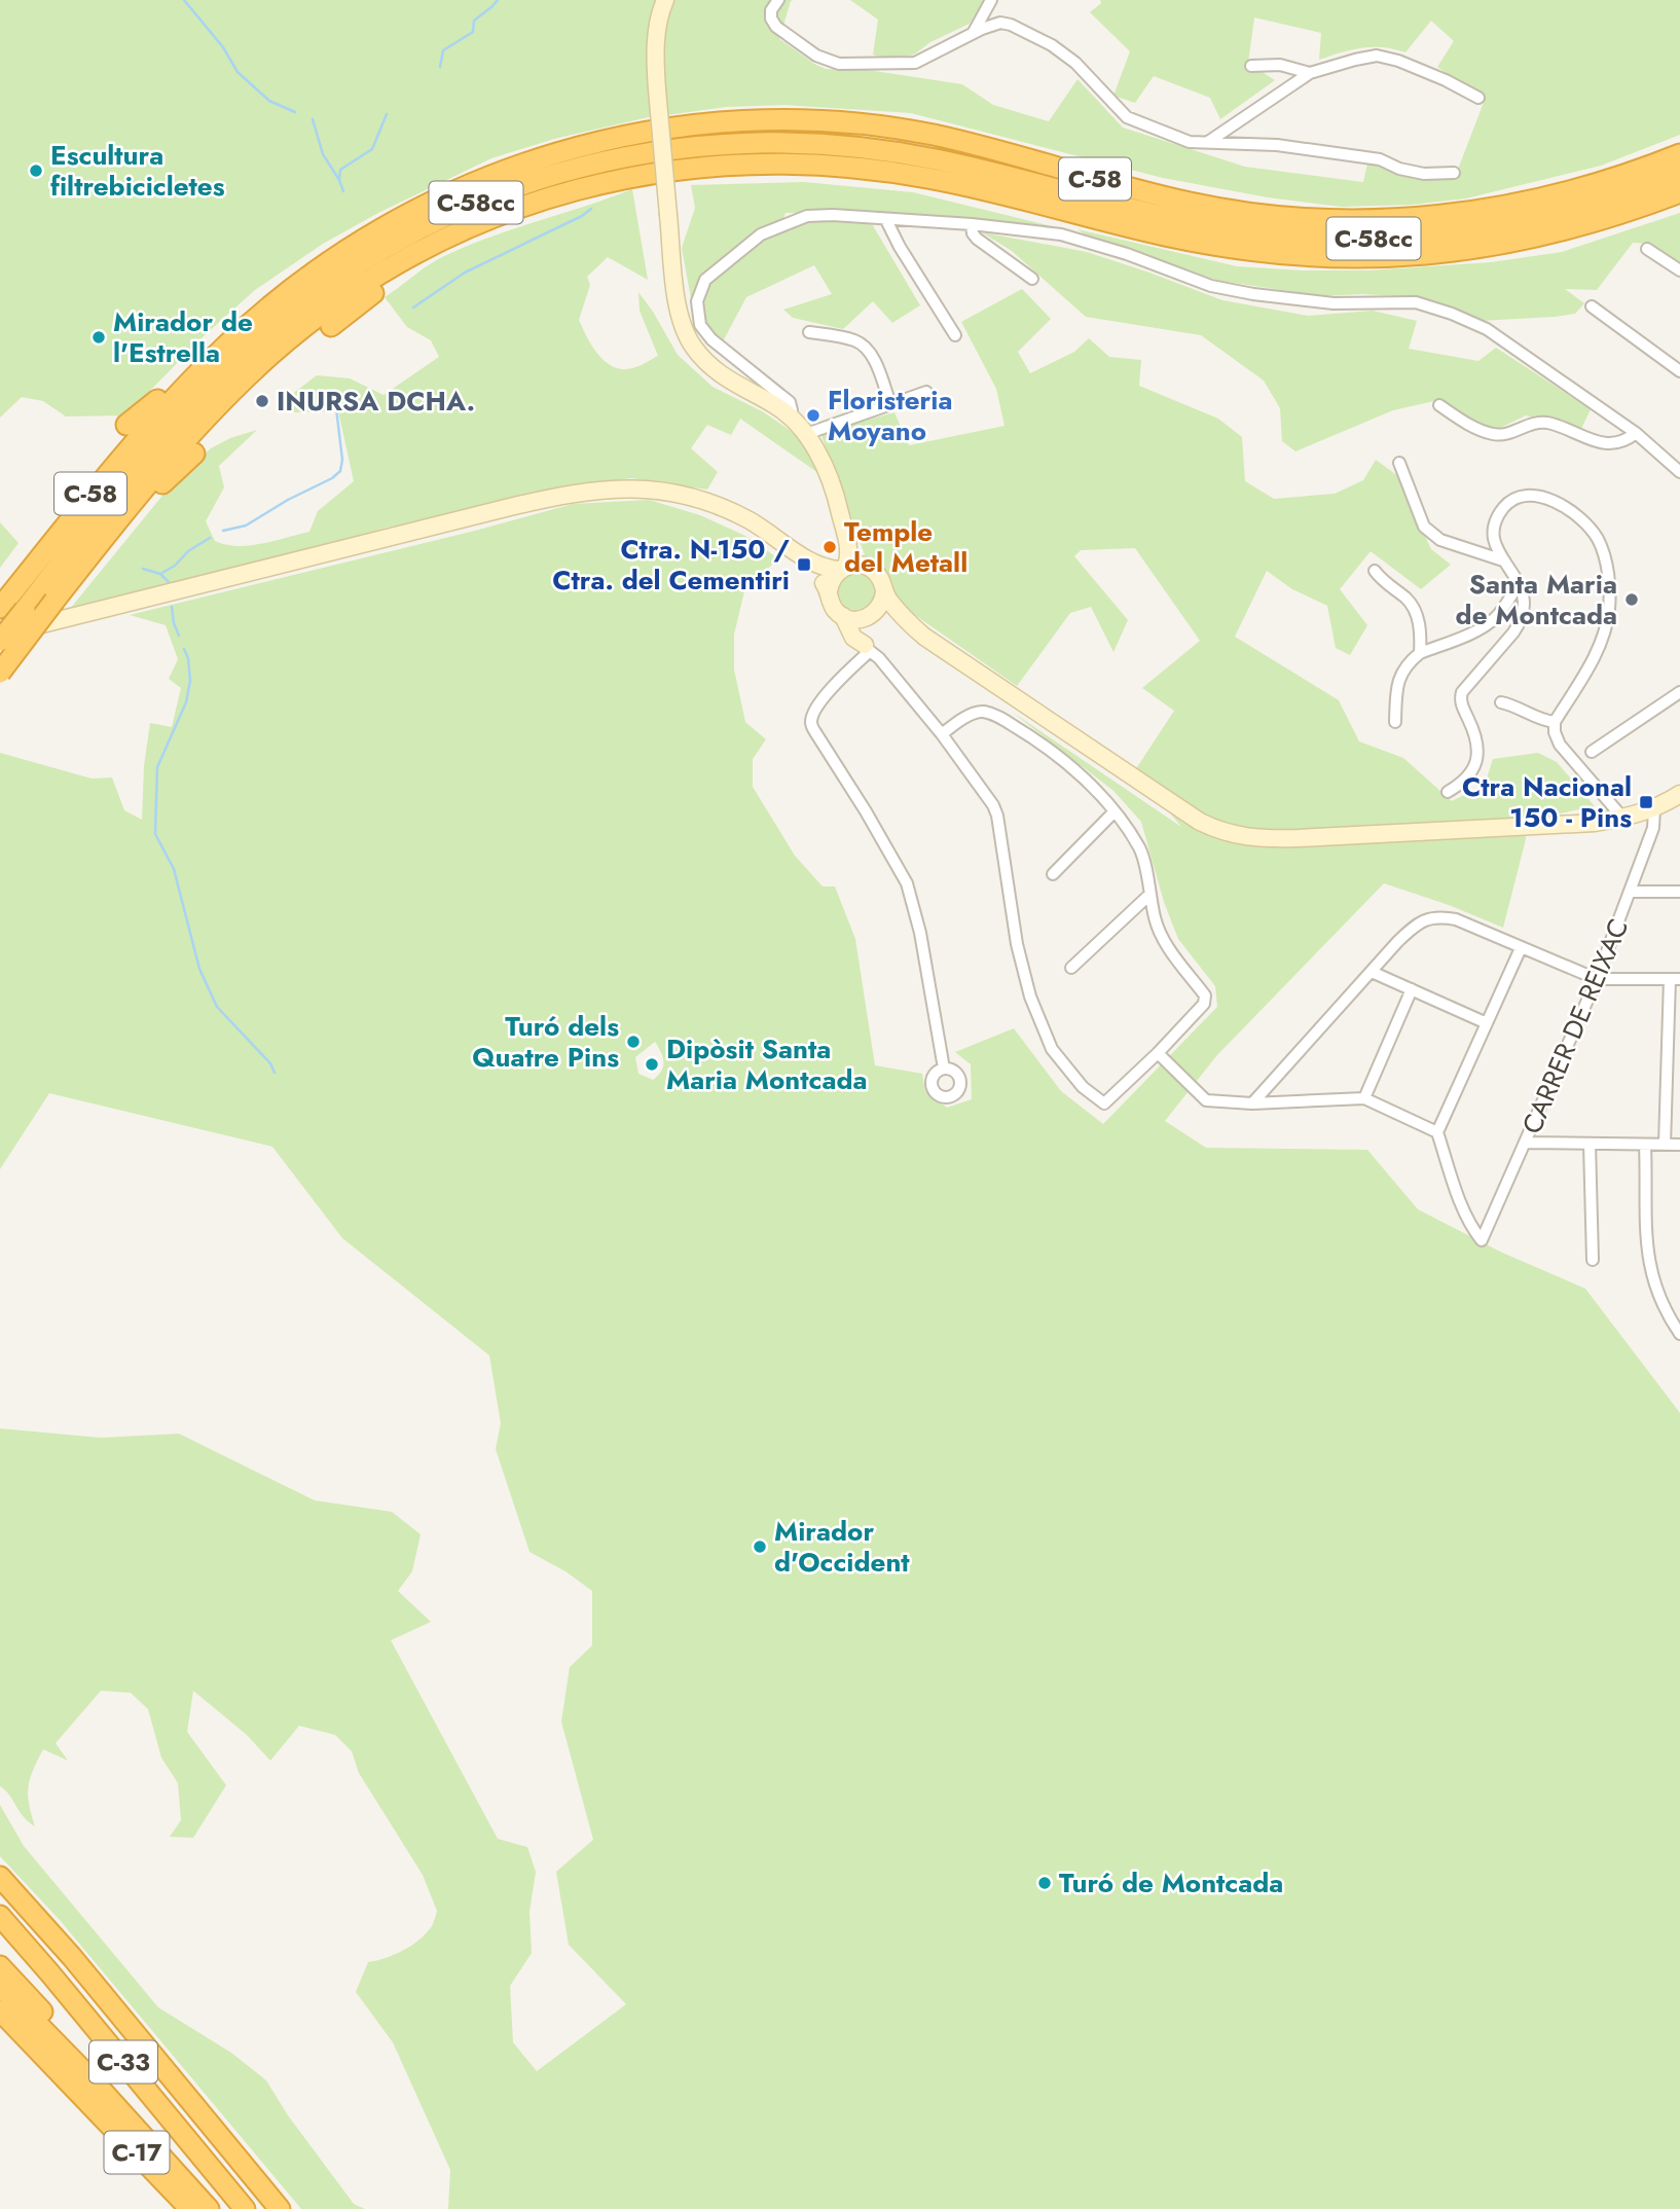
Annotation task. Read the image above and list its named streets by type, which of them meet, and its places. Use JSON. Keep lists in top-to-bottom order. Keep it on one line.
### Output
{"streets":{"highway":["C-58","C-58cc","C-33","C-17"],"street":["CARRER DE REIXAC"]},"crossings":[["C-58","C-58cc"]],"places":{"other":["Escultura filtrebicicletes","Mirador de l'Estrella","INURSA DCHA.","Floristeria Moyano","Temple del Metall","Santa Maria de Montcada","Turó dels Quatre Pins","Dipòsit Santa Maria Montcada","Mirador d'Occident","Turó de Montcada"],"transit":["Ctra. N-150 / Ctra. del Cementiri","Ctra Nacional 150 - Pins"]}}
